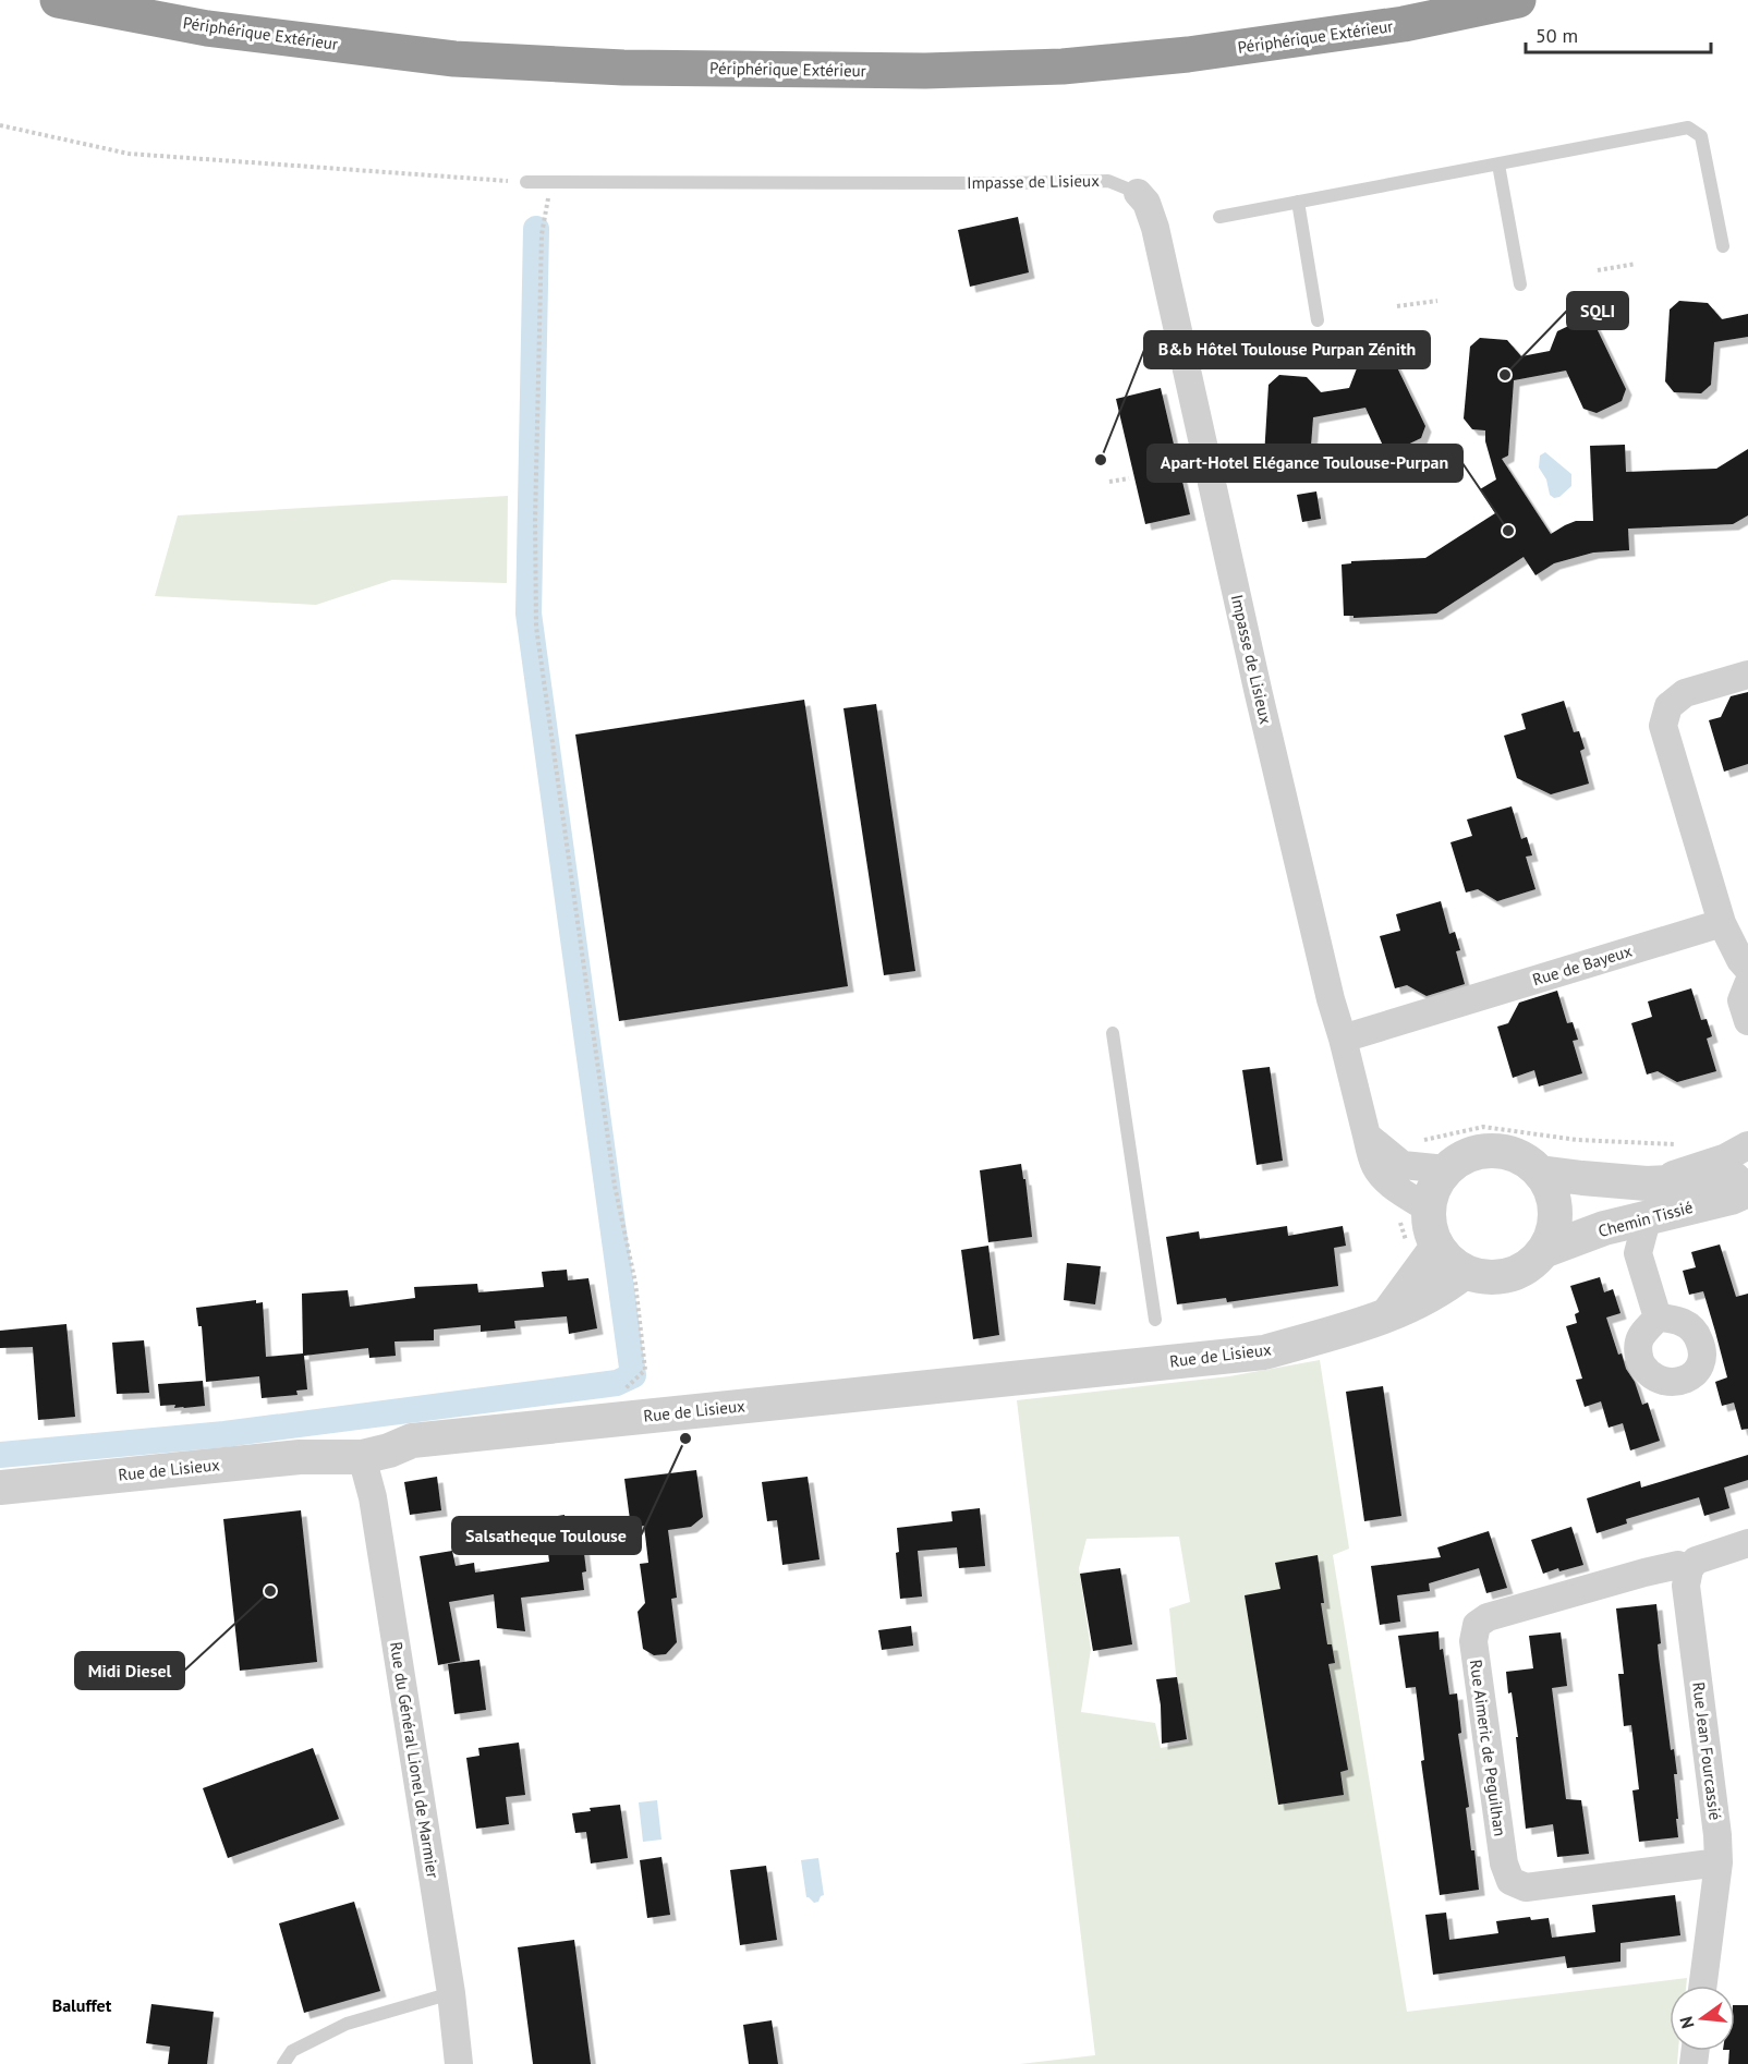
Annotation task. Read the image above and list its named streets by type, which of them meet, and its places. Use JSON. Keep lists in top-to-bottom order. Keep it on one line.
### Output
{"streets":{"highway":["Périphérique Extérieur"],"street":["Impasse de Lisieux","Rue de Bayeux","Chemin Tissié","Rue de Lisieux","Rue Aimeric de Peguilhan","Rue Jean Fourcassié","Rue du Général Lionel de Marmier"]},"crossings":[["Impasse de Lisieux","Rue de Bayeux"],["Chemin Tissié","Rue de Lisieux"],["Rue de Lisieux","Rue du Général Lionel de Marmier"],["Rue Aimeric de Peguilhan","Rue Jean Fourcassié"]],"districts":["Baluffet"],"places":["SQLI","B&b Hôtel Toulouse Purpan Zénith","Apart-Hotel Elégance Toulouse-Purpan","Salsatheque Toulouse","Midi Diesel"],"scale_bar":"50 m","north":"left"}
